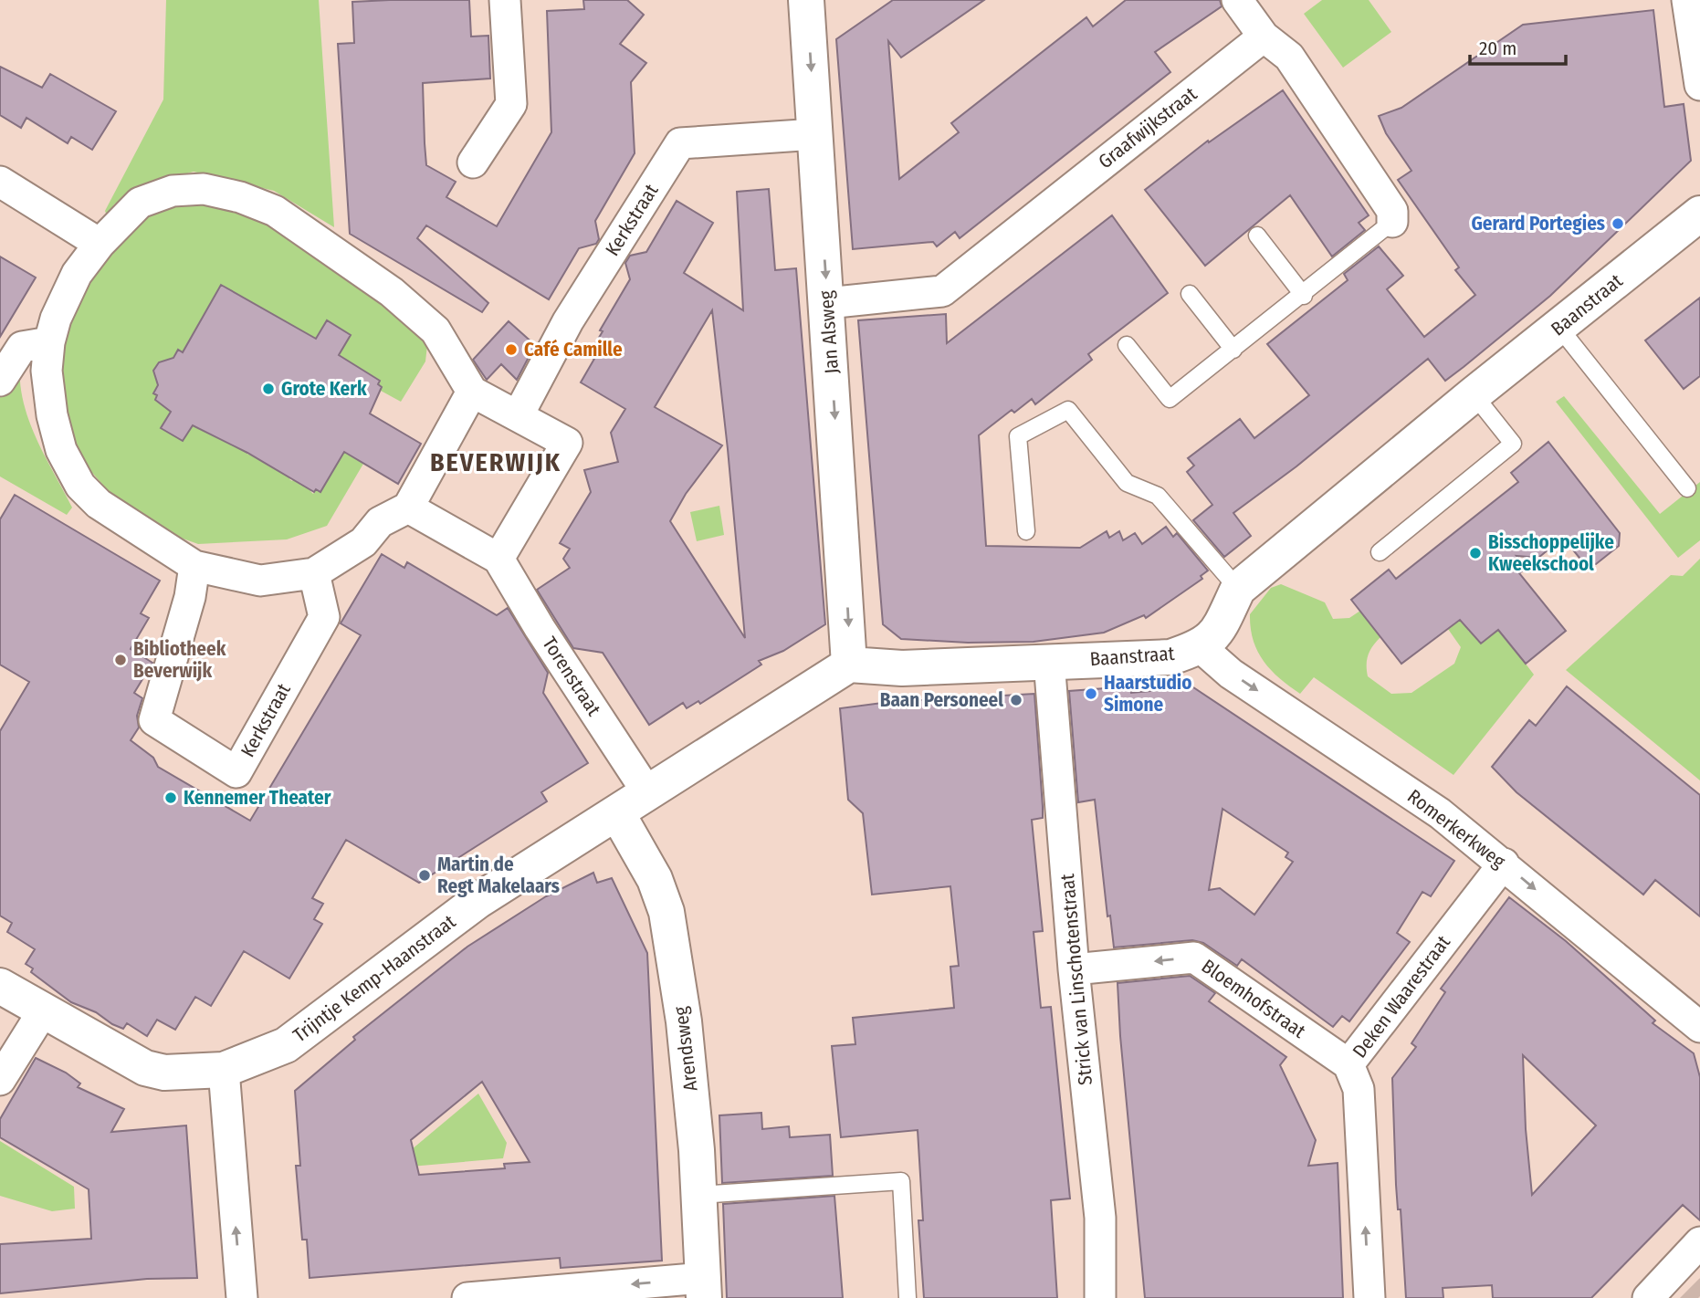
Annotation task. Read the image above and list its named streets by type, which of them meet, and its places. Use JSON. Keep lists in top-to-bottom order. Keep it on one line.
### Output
{"streets":{"street":["Graafwijkstraat","Kerkstraat","Baanstraat","Jan Alsweg","Torenstraat","Romerkerkweg","Trijntje Kemp-Haanstraat","Strick van Linschotenstraat","Deken Waarestraat","Bloemhofstraat","Arendsweg"]},"crossings":[["Graafwijkstraat","Jan Alsweg"],["Kerkstraat","Jan Alsweg"],["Baanstraat","Jan Alsweg"],["Baanstraat","Romerkerkweg"],["Baanstraat","Strick van Linschotenstraat"],["Torenstraat","Trijntje Kemp-Haanstraat"],["Romerkerkweg","Deken Waarestraat"],["Trijntje Kemp-Haanstraat","Arendsweg"],["Strick van Linschotenstraat","Bloemhofstraat"],["Deken Waarestraat","Bloemhofstraat"]],"one_way":["Jan Alsweg","Romerkerkweg","Deken Waarestraat","Bloemhofstraat"],"districts":["BEVERWIJK"],"places":["Gerard Portegies","Café Camille","Grote Kerk","Bisschoppelijke Kweekschool","Bibliotheek Beverwijk","Haarstudio Simone","Baan Personeel","Kennemer Theater","Martin de Regt Makelaars"],"scale_bar":"20 m"}
